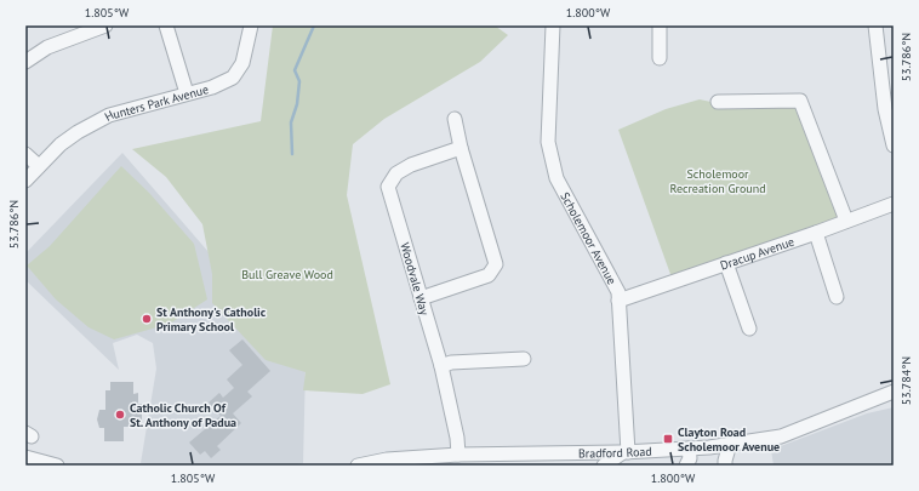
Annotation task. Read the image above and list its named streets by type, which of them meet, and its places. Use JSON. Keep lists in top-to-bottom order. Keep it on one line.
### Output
{"streets":{"street":["Hunters Park Avenue","Scholemoor Avenue","Dracup Avenue","Woodvale Way","Bradford Road"]},"crossings":[["Scholemoor Avenue","Dracup Avenue"],["Scholemoor Avenue","Bradford Road"],["Woodvale Way","Bradford Road"]],"parks":["Scholemoor Recreation Ground","Bull Greave Wood"],"places":{"other":["St Anthony's Catholic Primary School","Catholic Church Of St. Anthony of Padua"],"transit":["Clayton Road Scholemoor Avenue"]},"coordinates":["1.805°W","1.800°W","53.786°N","53.784°N"]}
